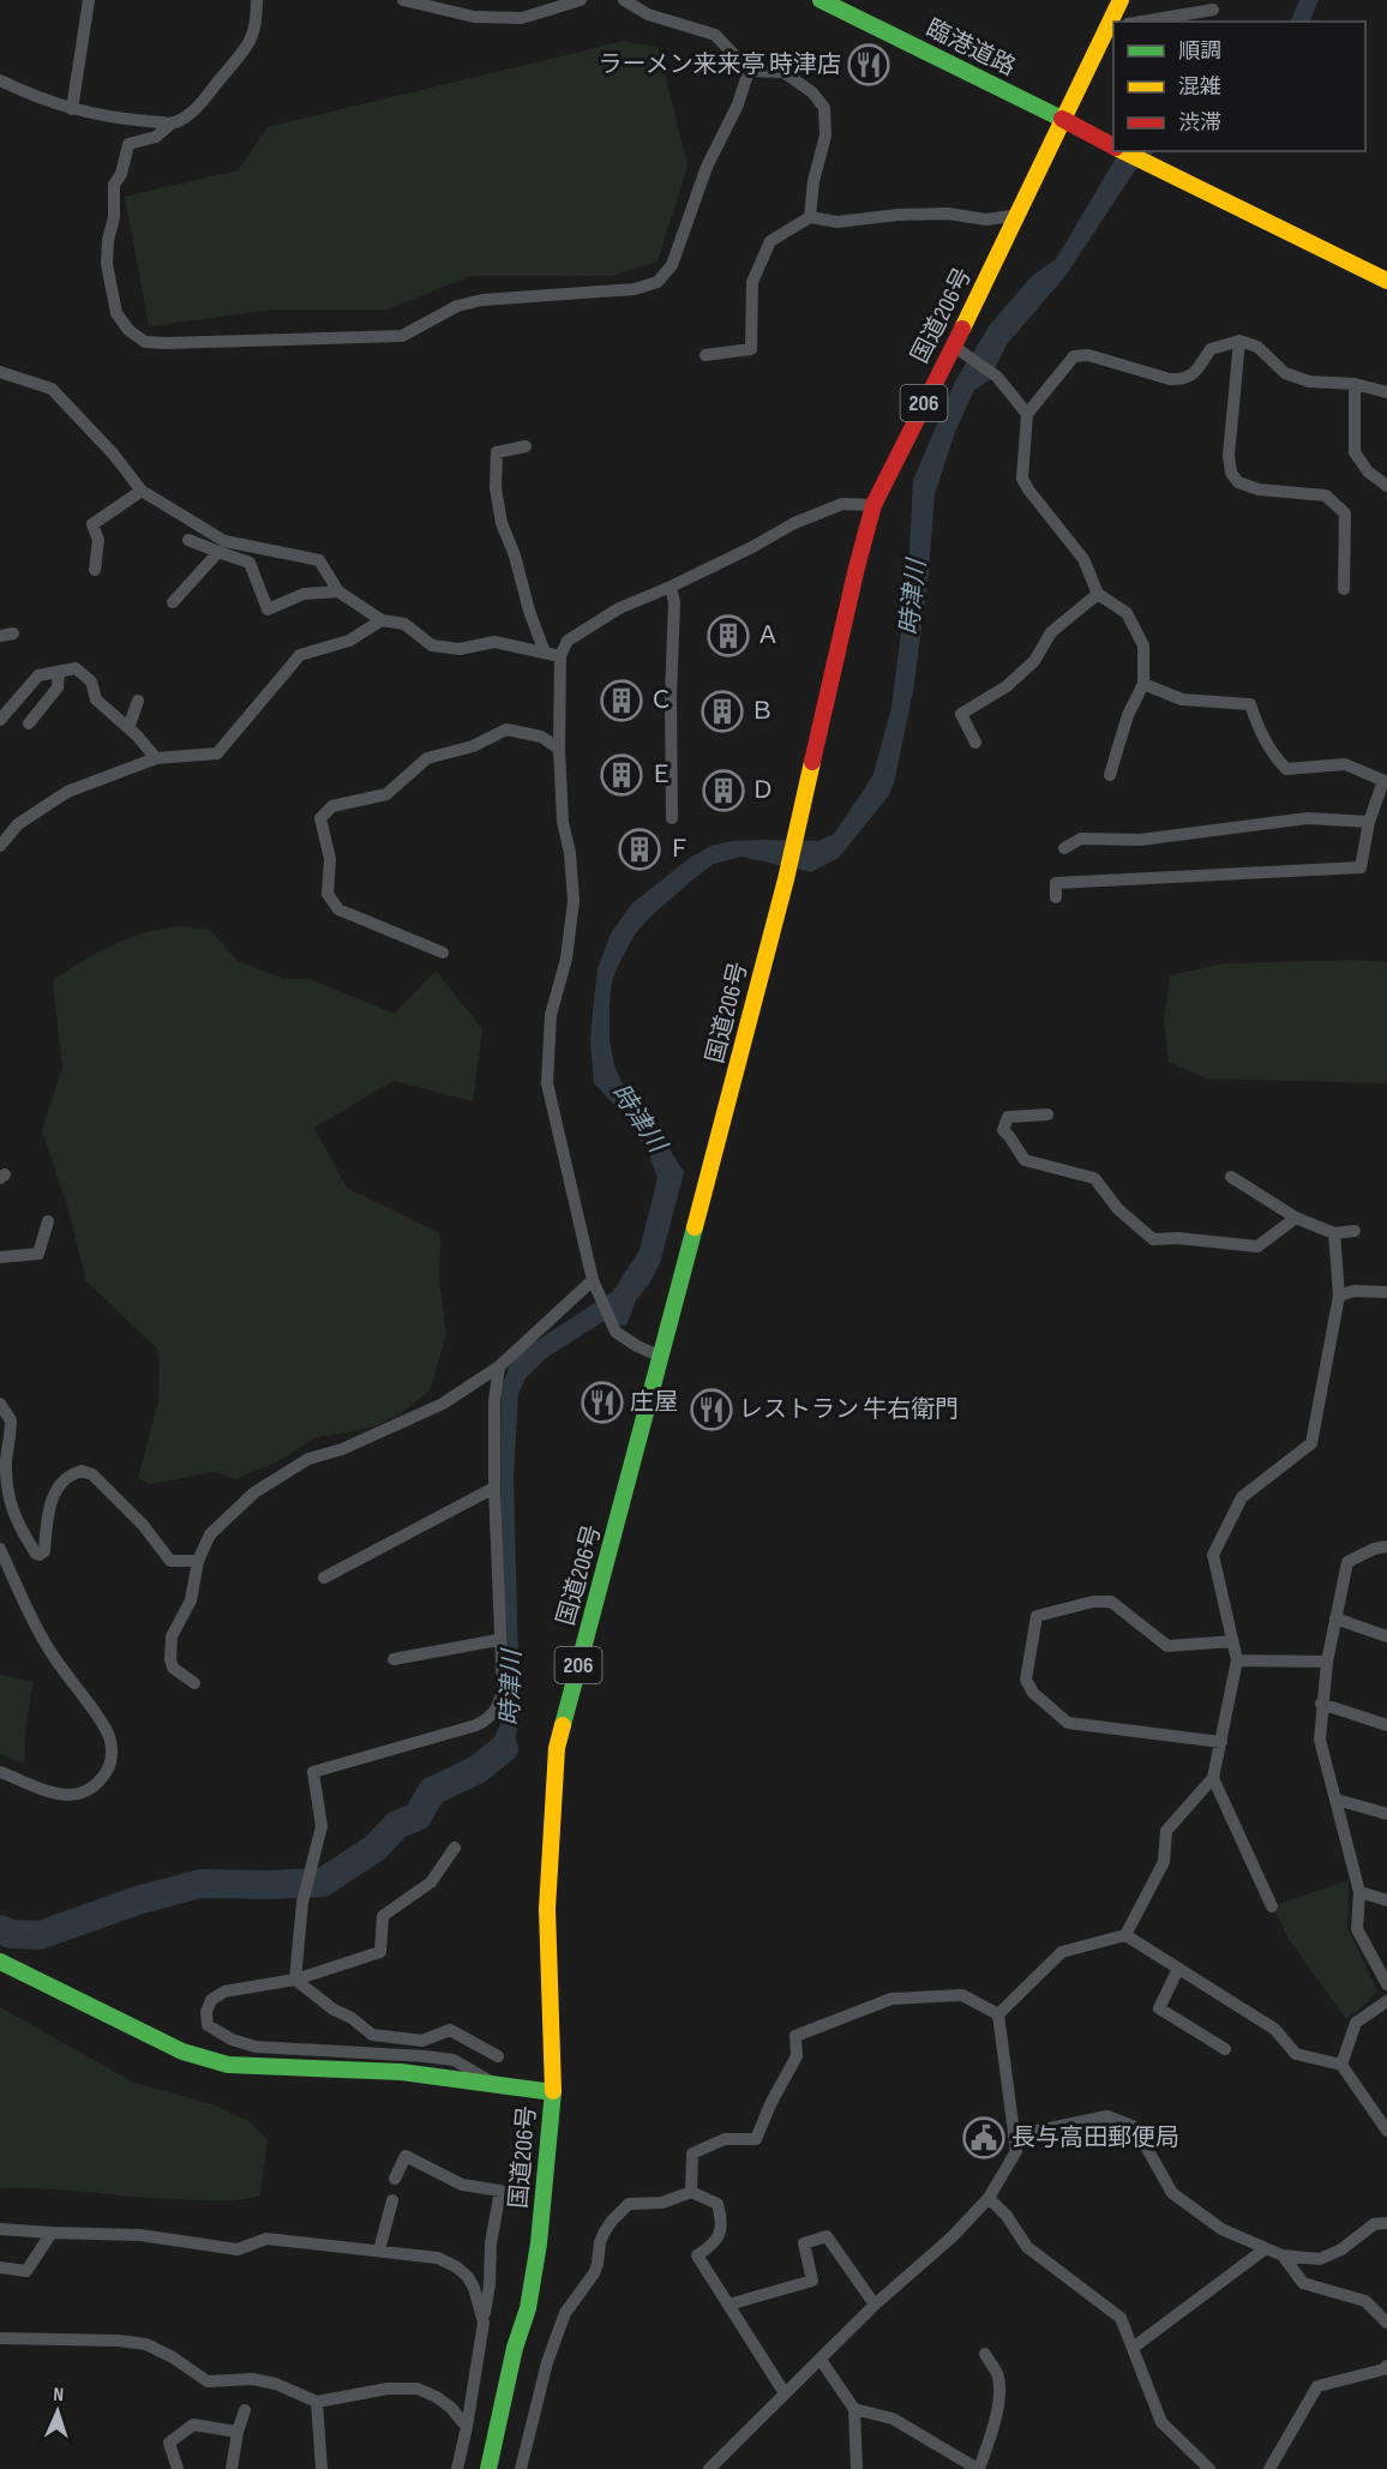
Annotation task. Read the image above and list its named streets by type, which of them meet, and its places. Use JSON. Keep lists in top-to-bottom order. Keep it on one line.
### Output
{"streets":{"main road":["臨港道路","国道206号","206"]},"crossings":[["臨港道路","国道206号"]],"water":["時津川"],"places":{"restaurant":["ラーメン来来亭 時津店","庄屋","レストラン 牛右衛門"],"building":["Ａ","Ｃ","Ｂ","Ｅ","Ｄ","Ｆ"],"public building":["長与高田郵便局"]},"legend":["順調","混雑","渋滞"],"north":"top"}
